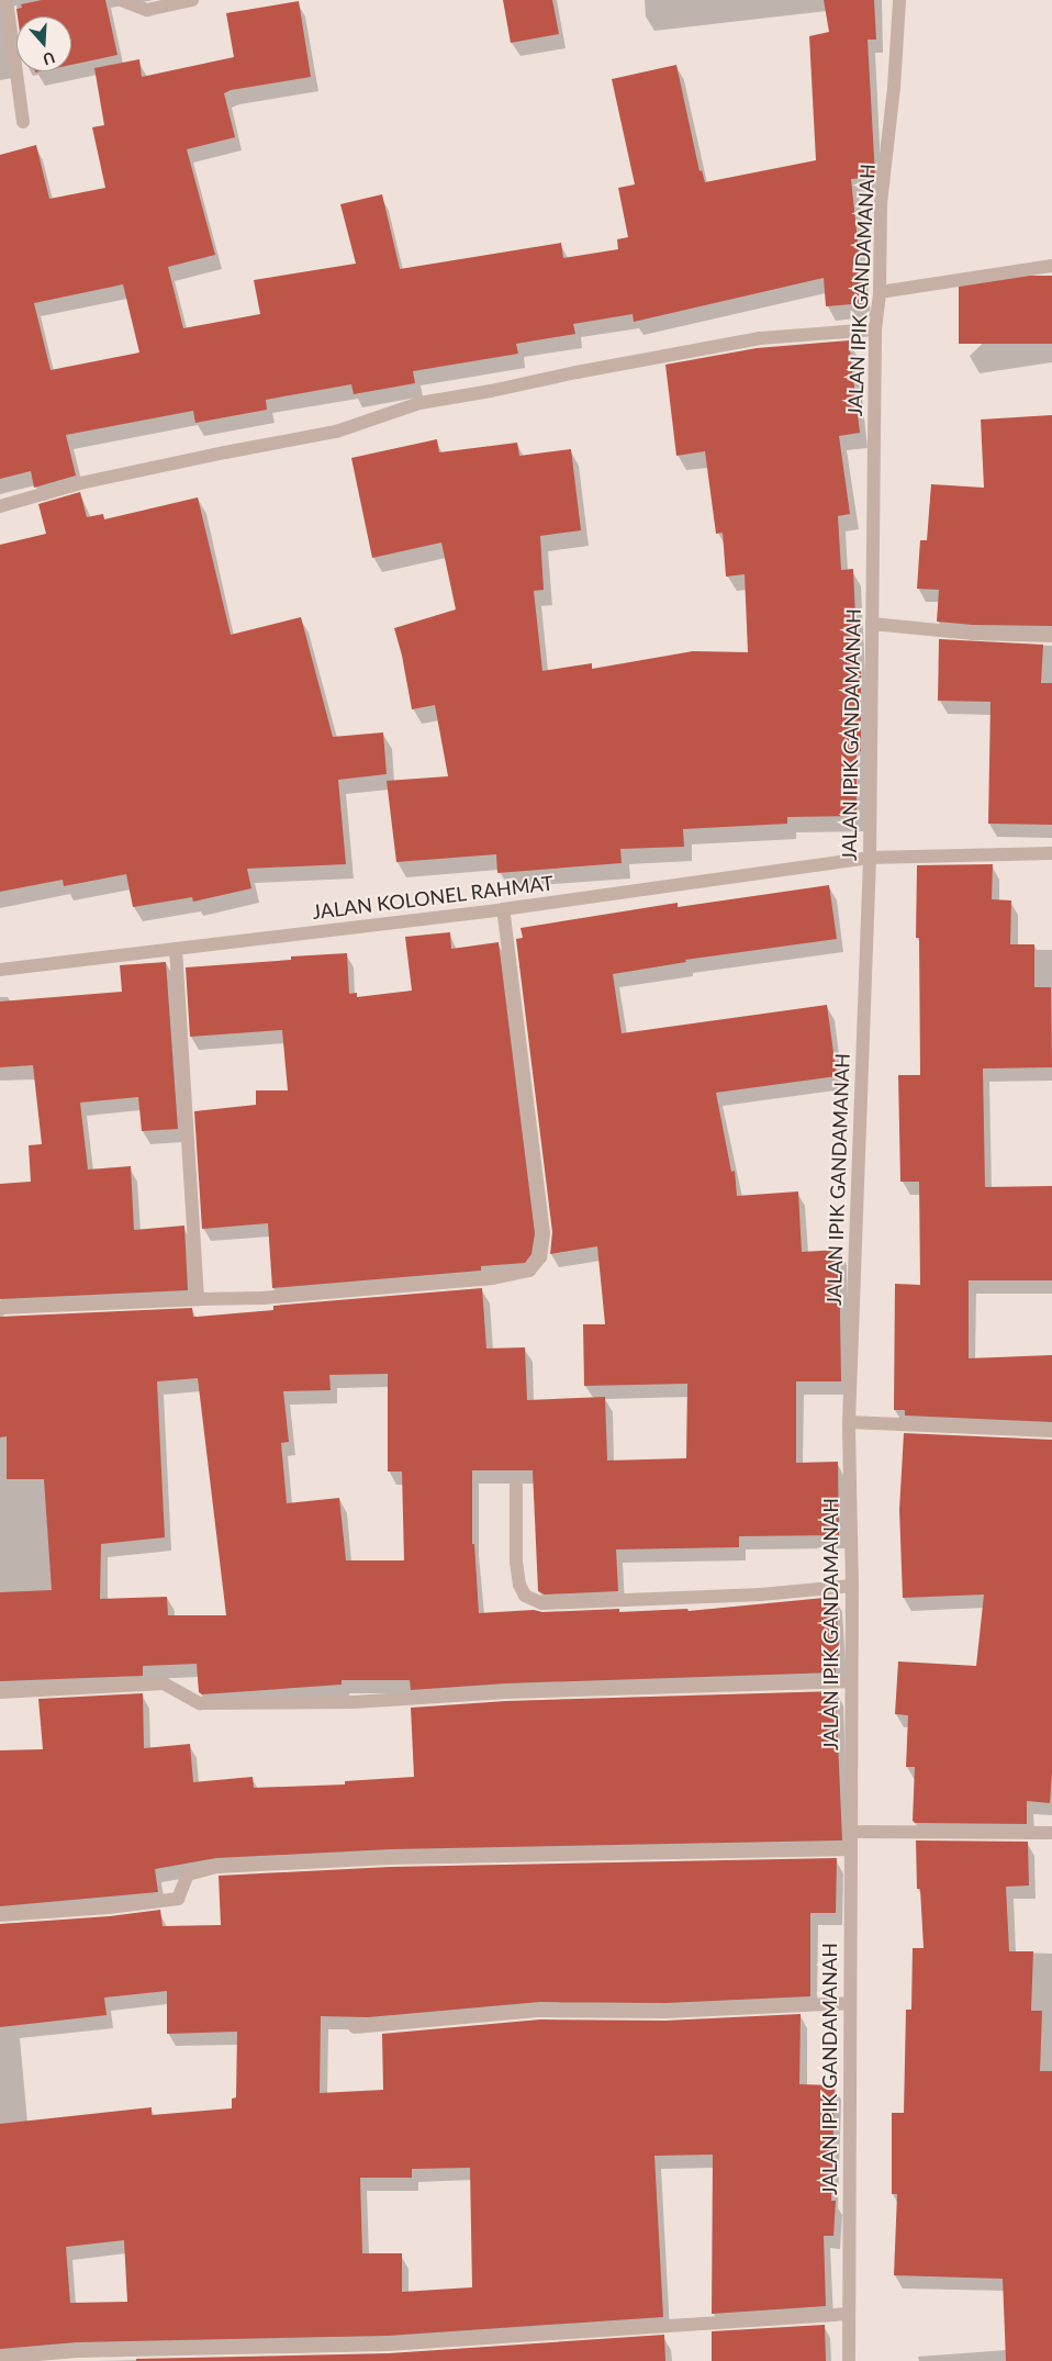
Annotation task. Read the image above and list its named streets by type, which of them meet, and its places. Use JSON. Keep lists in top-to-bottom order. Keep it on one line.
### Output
{"streets":{"street":["JALAN IPIK GANDAMANAH","JALAN KOLONEL RAHMAT"]},"crossings":[["JALAN IPIK GANDAMANAH","JALAN KOLONEL RAHMAT"]],"north":"bottom"}
